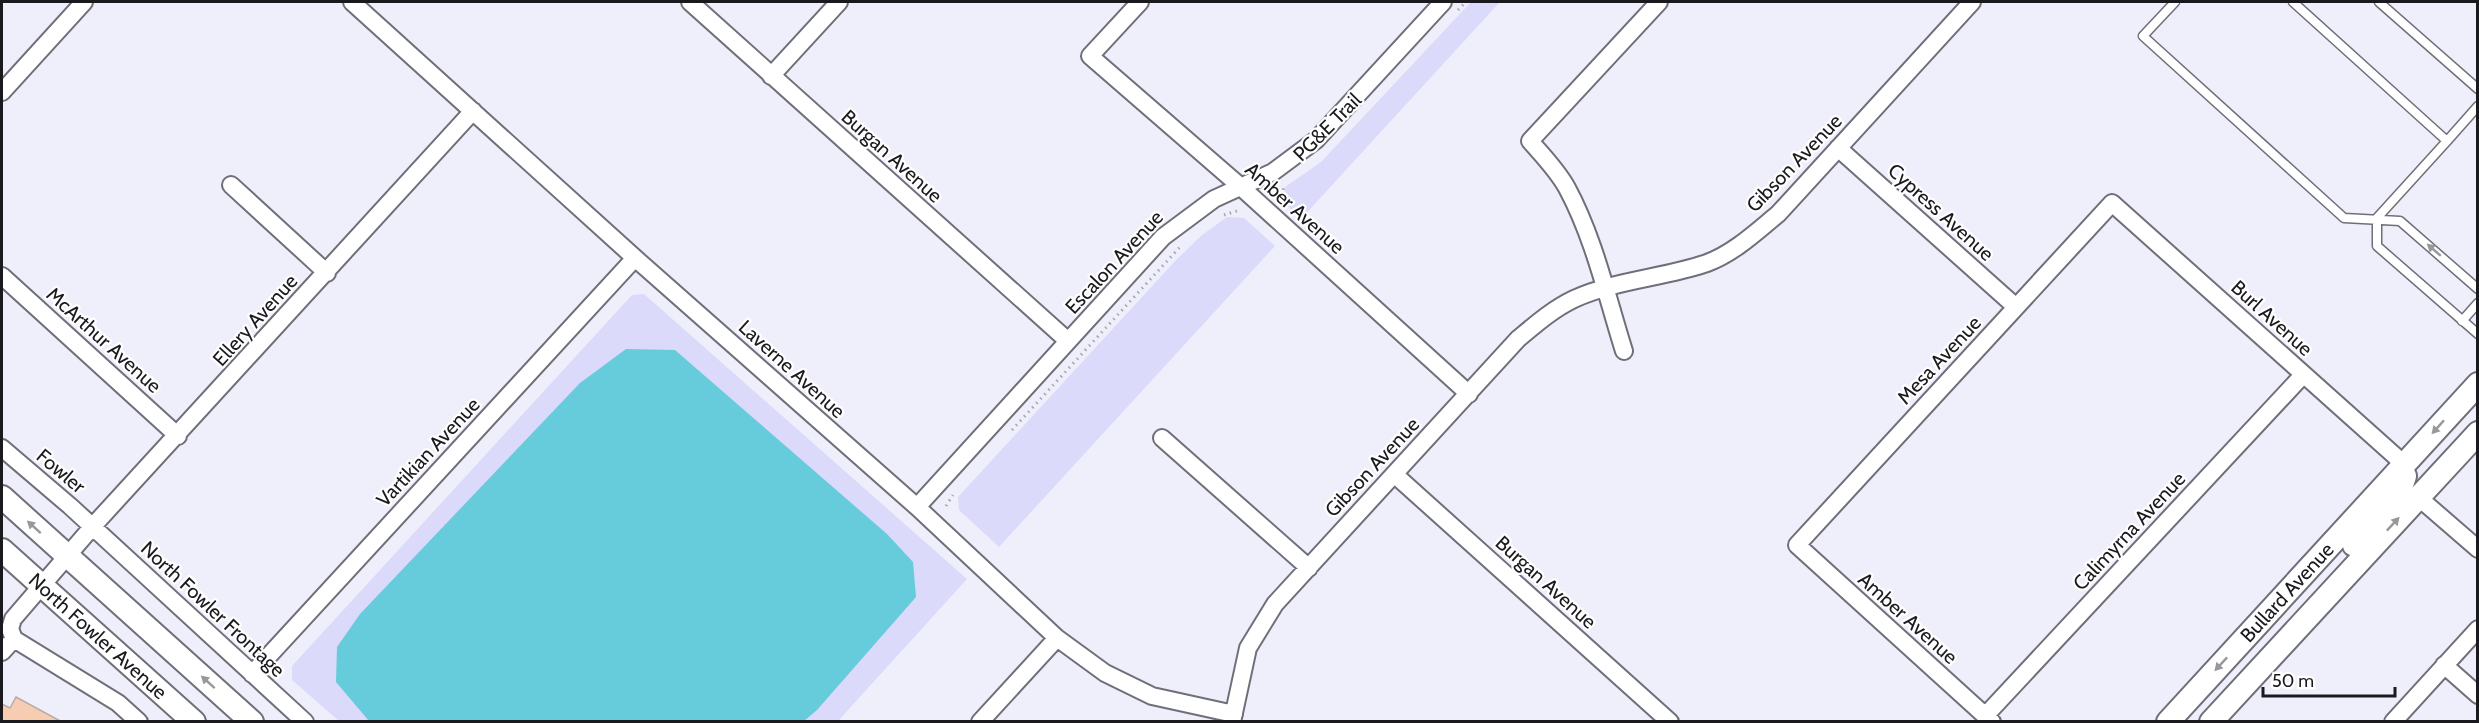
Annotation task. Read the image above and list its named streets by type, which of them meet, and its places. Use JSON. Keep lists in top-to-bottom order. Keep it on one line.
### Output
{"streets":{"main road":["Bullard Avenue","North Fowler Avenue"],"street":["Burgan Avenue","Gibson Avenue","Amber Avenue","Cypress Avenue","Escalon Avenue","Burl Avenue","Ellery Avenue","McArthur Avenue","Mesa Avenue","Laverne Avenue","Vartikian Avenue","Fowler","Calimyrna Avenue","North Fowler Frontage"],"path":["PG&E Trail"]},"crossings":[["PG&E Trail","Amber Avenue"],["Burgan Avenue","Gibson Avenue"],["Burgan Avenue","Escalon Avenue"],["Gibson Avenue","Amber Avenue"],["Gibson Avenue","Cypress Avenue"],["Gibson Avenue","Laverne Avenue"],["Amber Avenue","Escalon Avenue"],["Amber Avenue","Mesa Avenue"],["Amber Avenue","Calimyrna Avenue"],["Cypress Avenue","Mesa Avenue"],["Escalon Avenue","Laverne Avenue"],["Burl Avenue","Mesa Avenue"],["Burl Avenue","Calimyrna Avenue"],["Burl Avenue","Bullard Avenue"],["Ellery Avenue","McArthur Avenue"],["Ellery Avenue","Laverne Avenue"],["Ellery Avenue","Fowler"],["Ellery Avenue","North Fowler Frontage"],["Ellery Avenue","North Fowler Avenue"],["Laverne Avenue","Vartikian Avenue"],["Vartikian Avenue","North Fowler Frontage"],["Fowler","North Fowler Frontage"]],"scale_bar":"50 m"}
